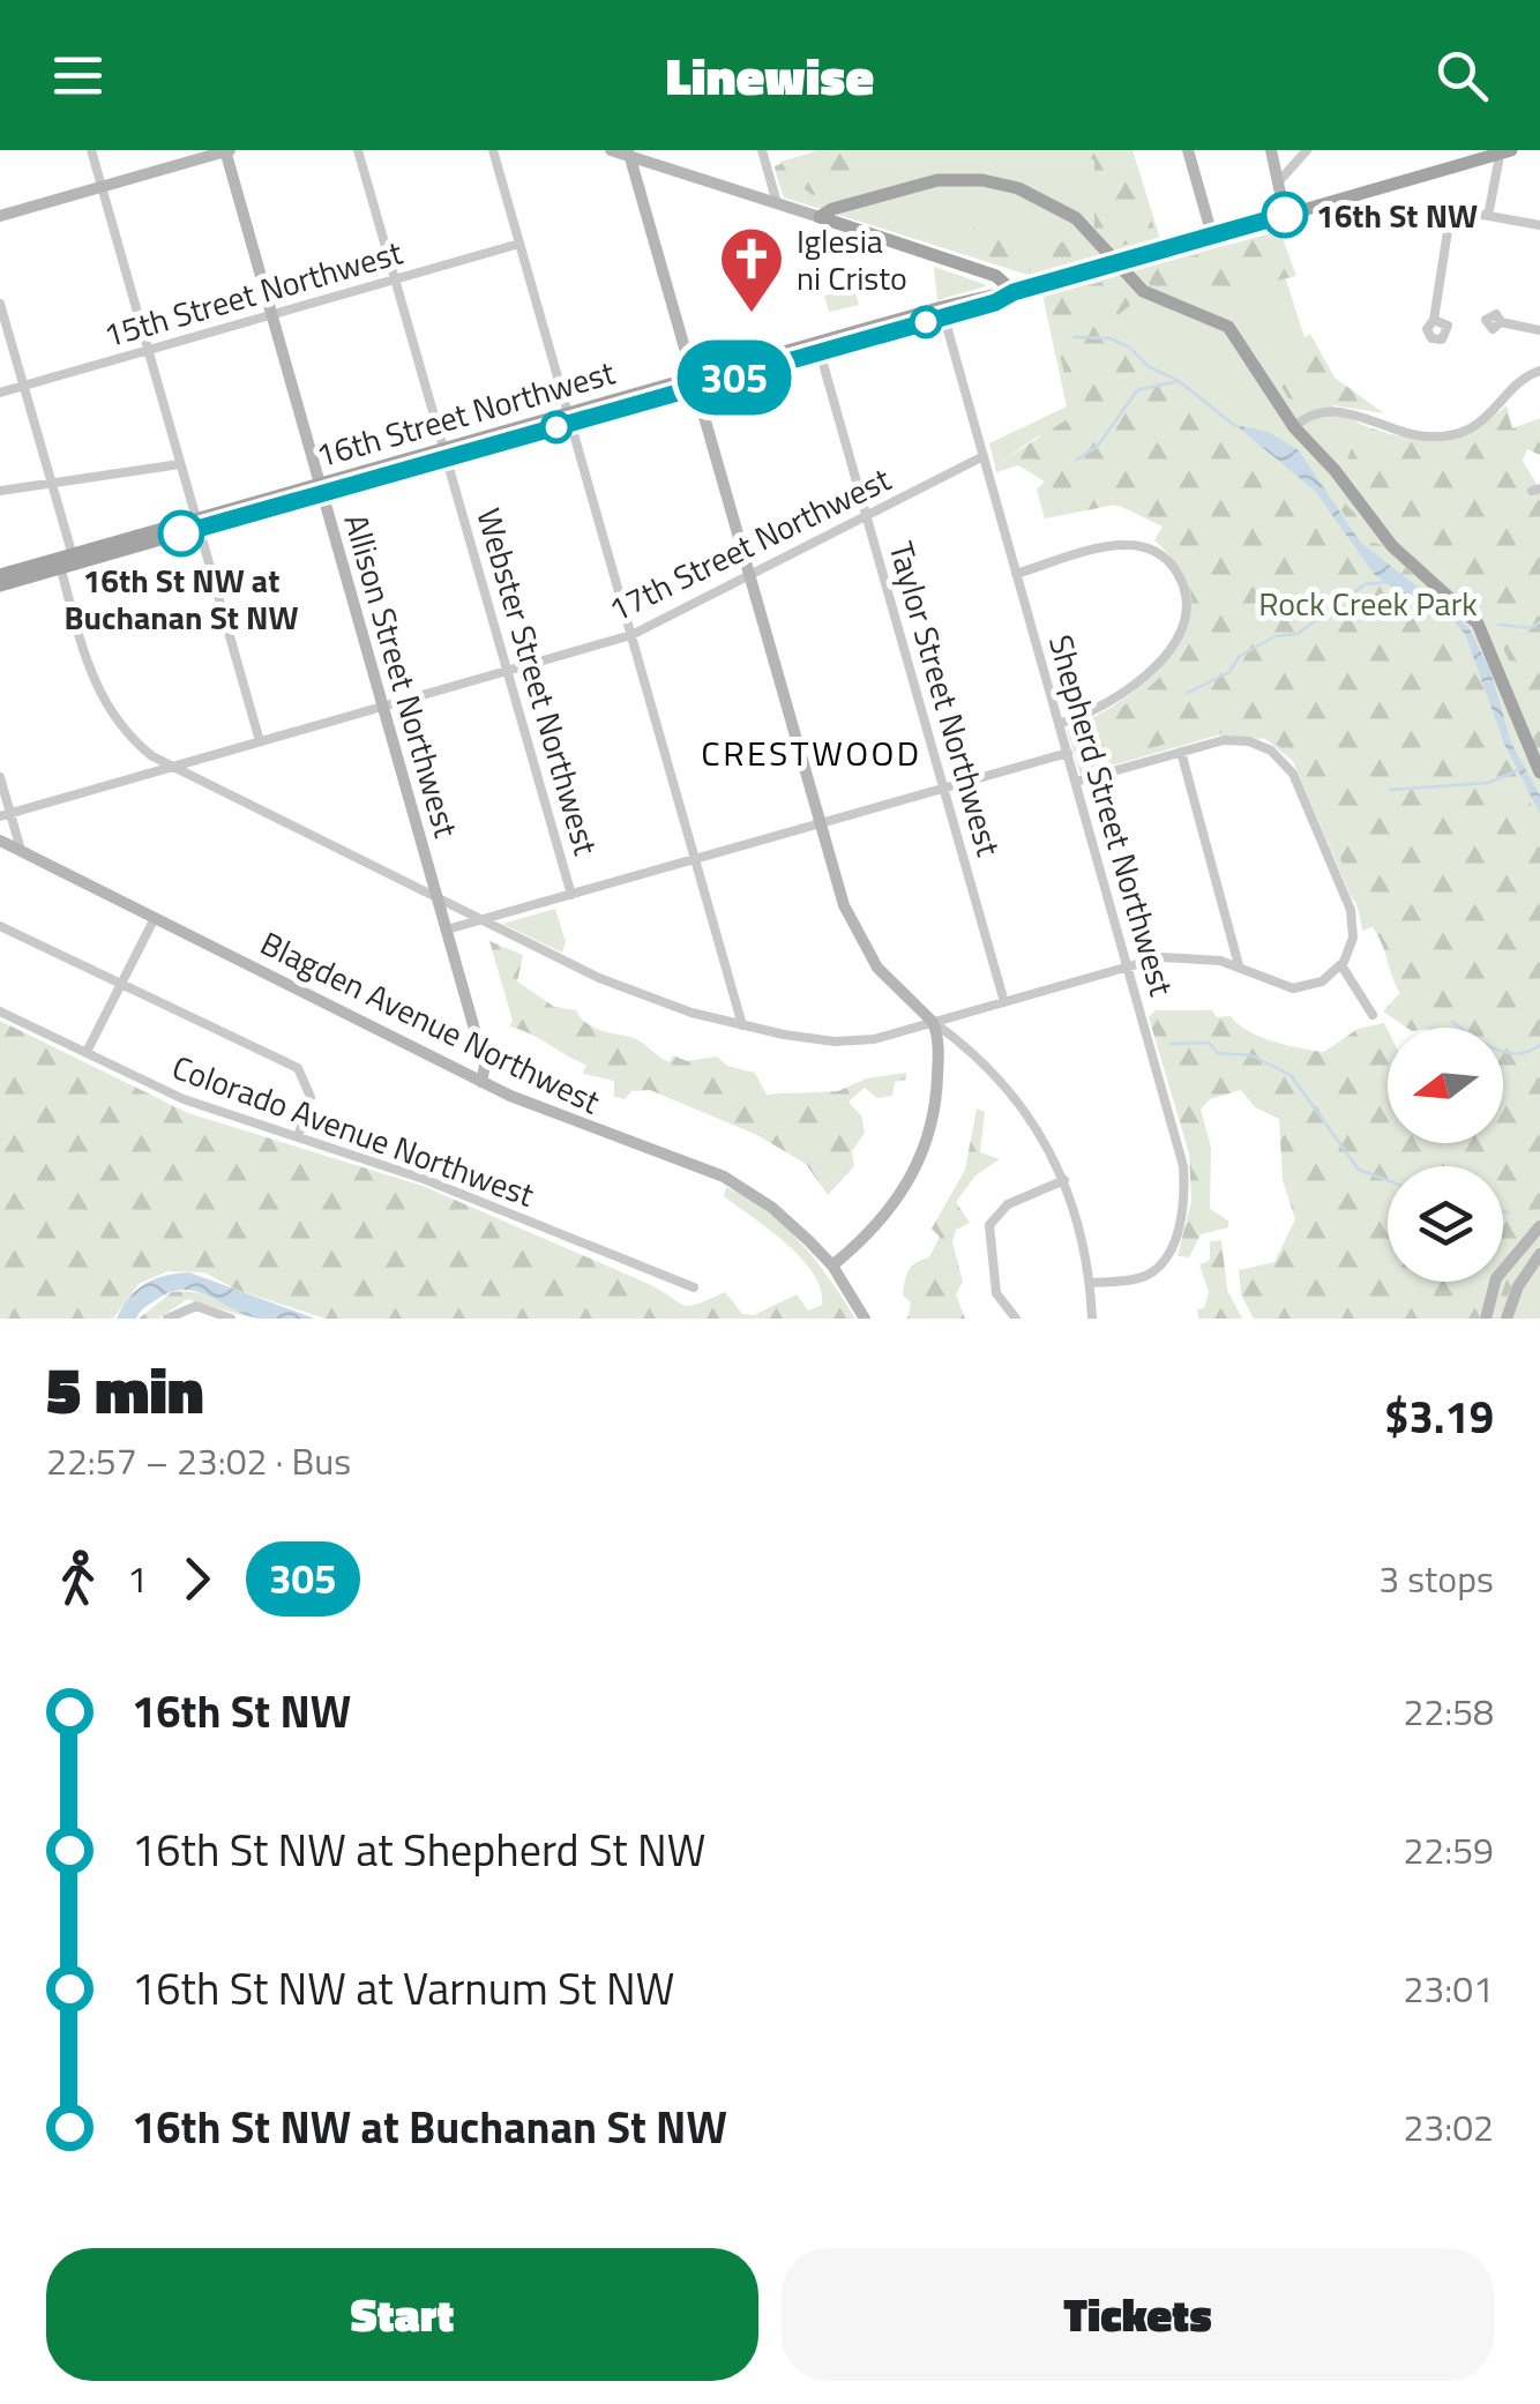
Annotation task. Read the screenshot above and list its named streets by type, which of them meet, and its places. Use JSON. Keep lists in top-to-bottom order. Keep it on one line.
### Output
{"streets":{"main road":["16th Street Northwest"],"street":["15th Street Northwest","17th Street Northwest","Allison Street Northwest","Webster Street Northwest","Taylor Street Northwest","Shepherd Street Northwest","Blagden Avenue Northwest","Colorado Avenue Northwest"]},"crossings":[["15th Street Northwest","Allison Street Northwest"],["15th Street Northwest","Webster Street Northwest"],["16th Street Northwest","Allison Street Northwest"],["16th Street Northwest","Webster Street Northwest"],["16th Street Northwest","Taylor Street Northwest"],["16th Street Northwest","Shepherd Street Northwest"],["17th Street Northwest","Allison Street Northwest"],["17th Street Northwest","Webster Street Northwest"],["17th Street Northwest","Taylor Street Northwest"],["17th Street Northwest","Shepherd Street Northwest"],["Allison Street Northwest","Blagden Avenue Northwest"]],"districts":["CRESTWOOD"],"parks":["Rock Creek Park"],"places":{"other":["16th St NW","16th St NW at Buchanan St NW"],"church":["Iglesia ni Cristo"]},"lines":["bus line 305"],"north":"left","page":{"header":"Linewise","on_map":"305","heading":["5 min","22:57 – 23:02 · Bus","$3.19"],"legs":["1","305","3 stops"],"list":[{"name":"16th St NW","value":"22:58"},{"name":"16th St NW at Shepherd St NW","value":"22:59"},{"name":"16th St NW at Varnum St NW","value":"23:01"},{"name":"16th St NW at Buchanan St NW","value":"23:02"}],"buttons":["Start","Tickets"]}}
